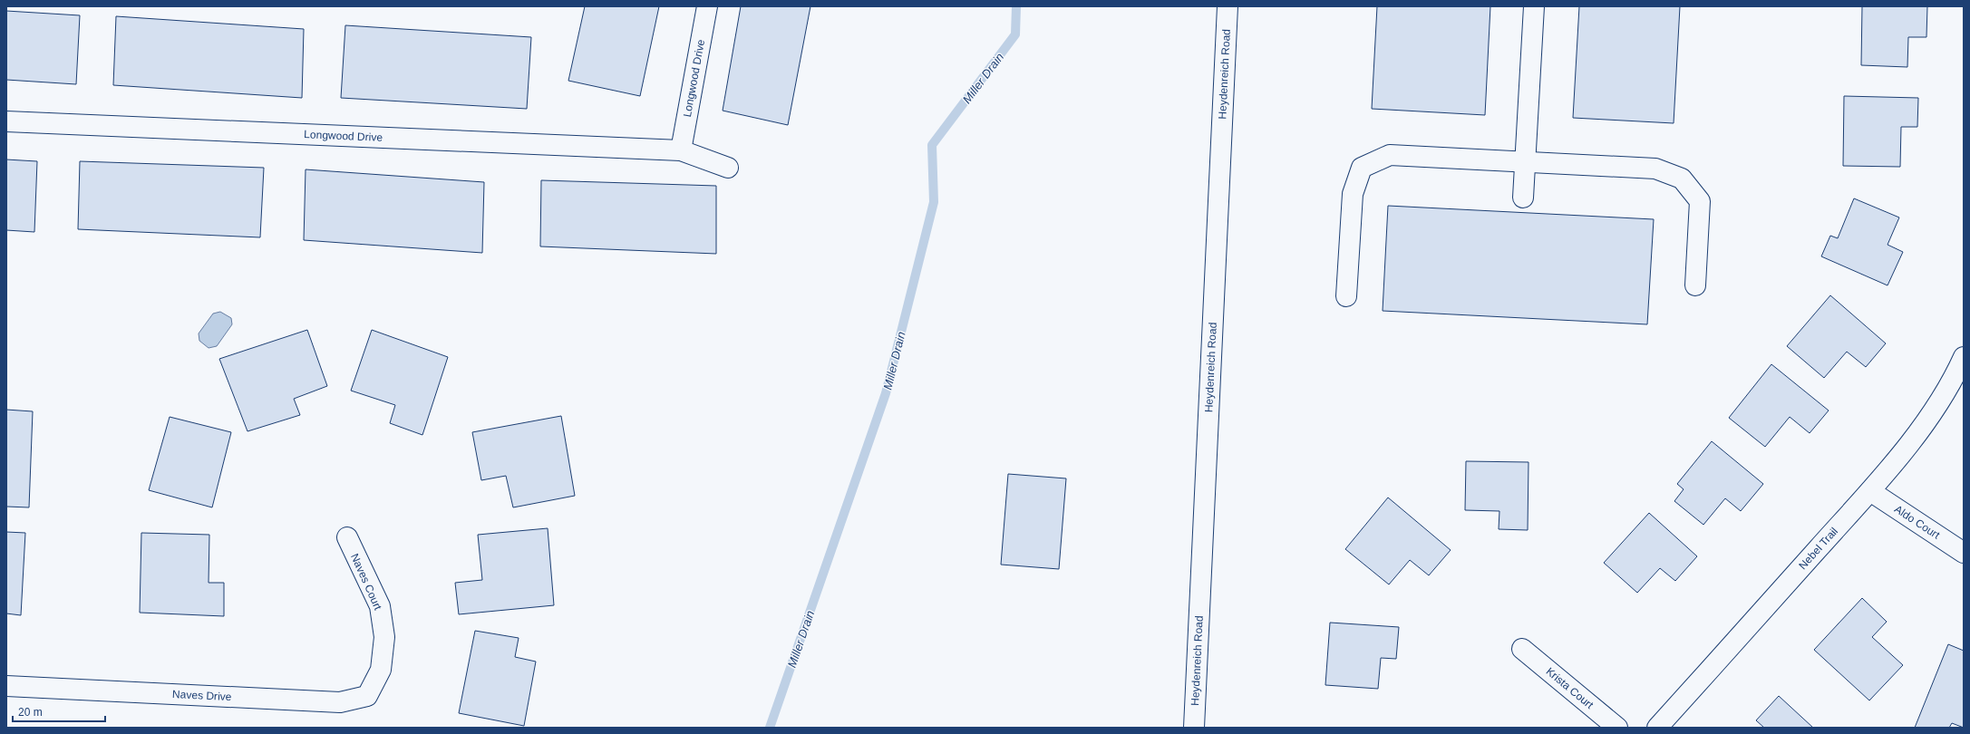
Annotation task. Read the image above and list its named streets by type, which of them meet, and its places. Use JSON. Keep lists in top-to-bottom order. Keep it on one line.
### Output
{"streets":{"street":["Heydenreich Road","Longwood Drive","Aldo Court","Nebel Trail","Naves Court","Krista Court","Naves Drive"]},"crossings":[["Aldo Court","Nebel Trail"],["Naves Court","Naves Drive"]],"water":["Miller Drain"],"scale_bar":"20 m"}
